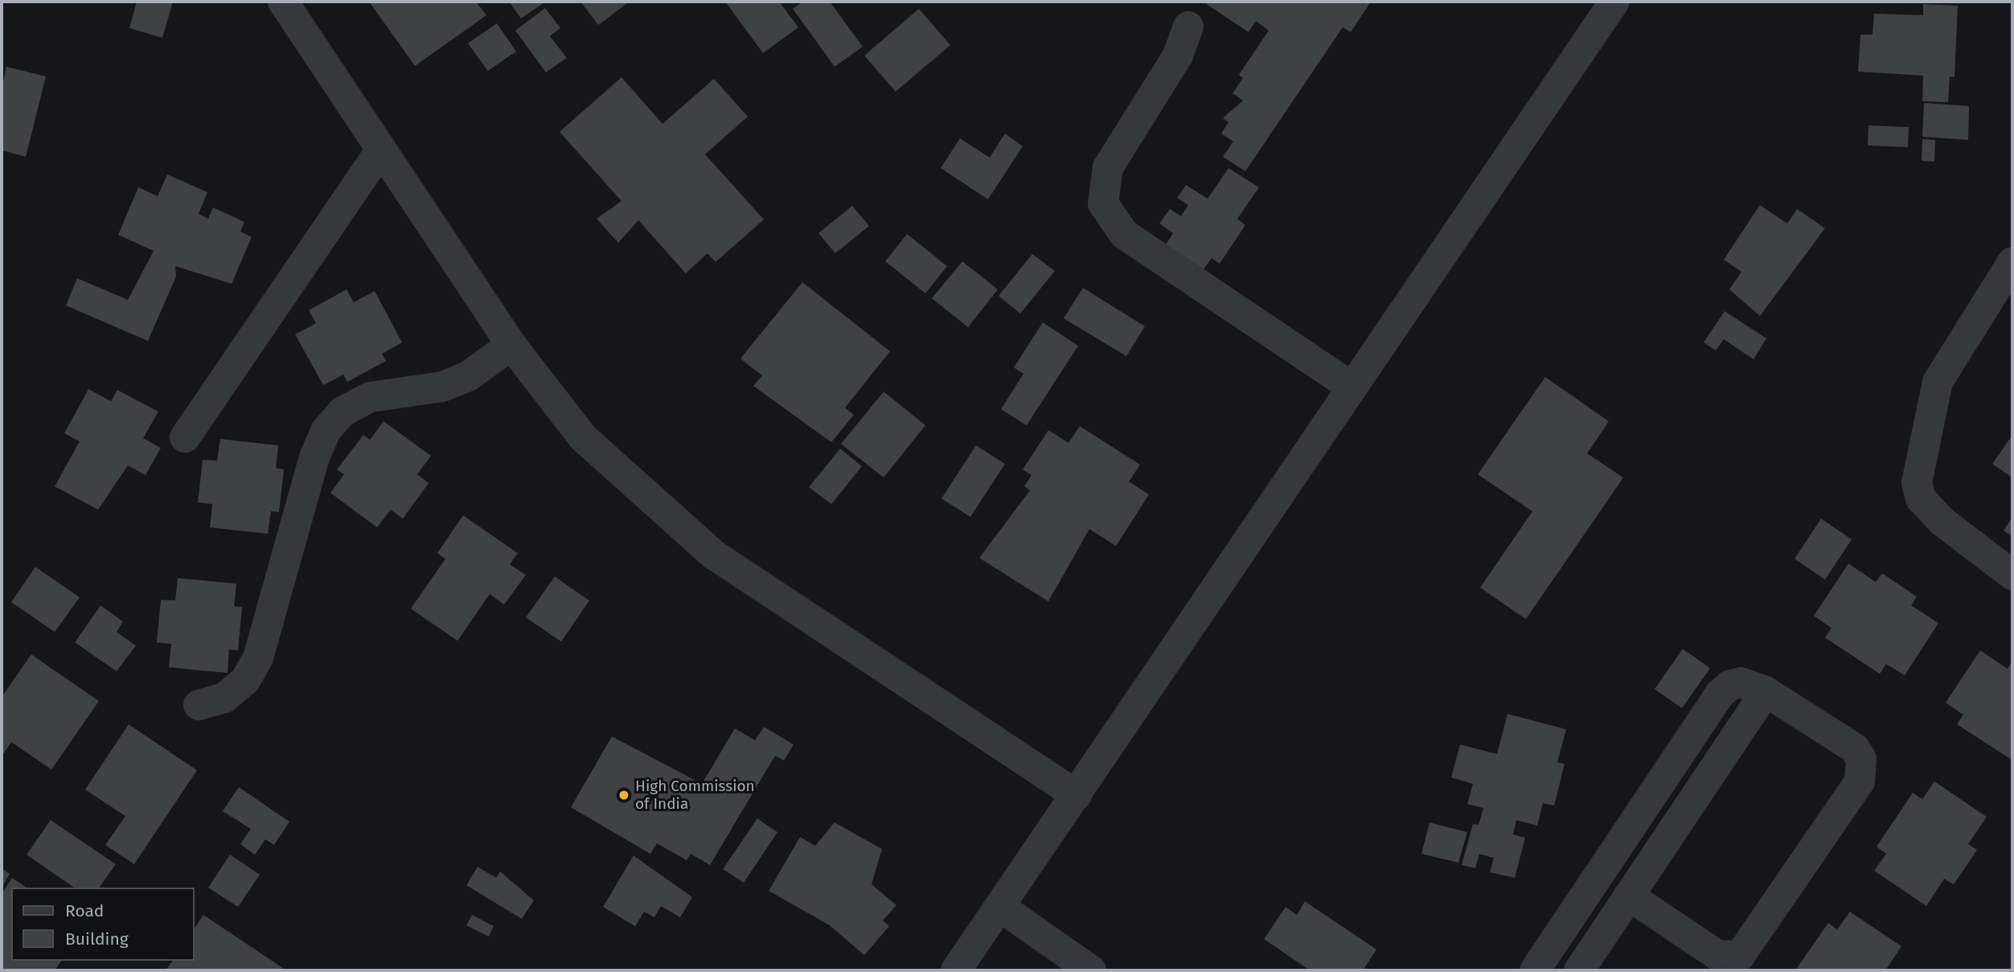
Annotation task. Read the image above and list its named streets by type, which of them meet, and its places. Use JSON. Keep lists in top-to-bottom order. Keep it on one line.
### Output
{"places":["High Commission of India"],"legend":["Road","Building"]}
